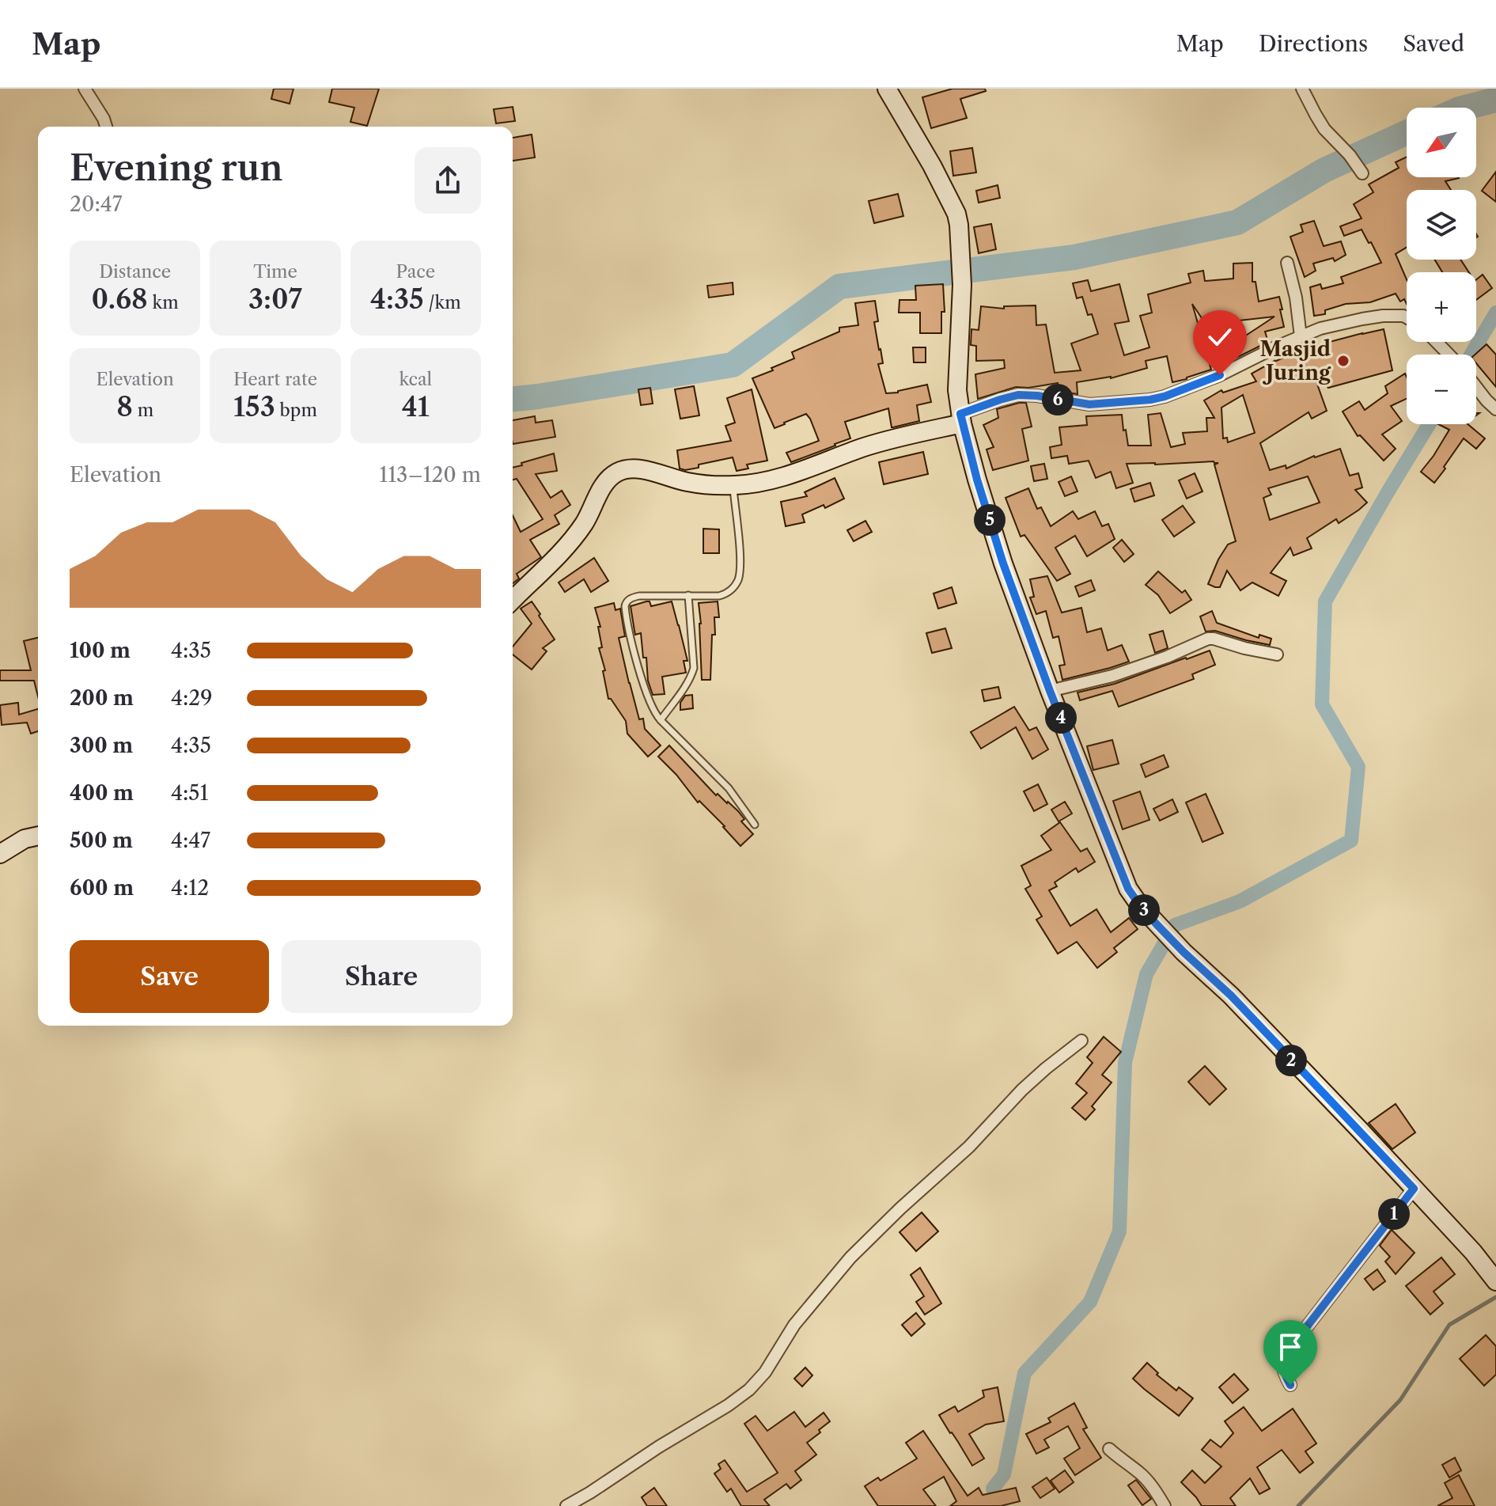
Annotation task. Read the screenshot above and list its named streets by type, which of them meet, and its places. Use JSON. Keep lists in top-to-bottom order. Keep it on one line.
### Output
{"places":["Masjid Juring"],"north":"bottom left","page":{"header":"Map","nav":["Map","Directions","Saved"],"map_buttons":["+","−"],"heading":["Evening run","20:47"],"stats":[["Distance","0.68 km"],["Time","3:07"],["Pace","4:35 /km"],["Elevation","8 m"],["Heart rate","153 bpm"],["kcal","41"]],"pins":["6","5","4","3","2","1"],"chart":["Elevation","113–120 m"],"list":[{"name":"100 m","note":"4:35"},{"name":"200 m","note":"4:29"},{"name":"300 m","note":"4:35"},{"name":"400 m","note":"4:51"},{"name":"500 m","note":"4:47"},{"name":"600 m","note":"4:12"}],"buttons":["Save","Share"]}}
